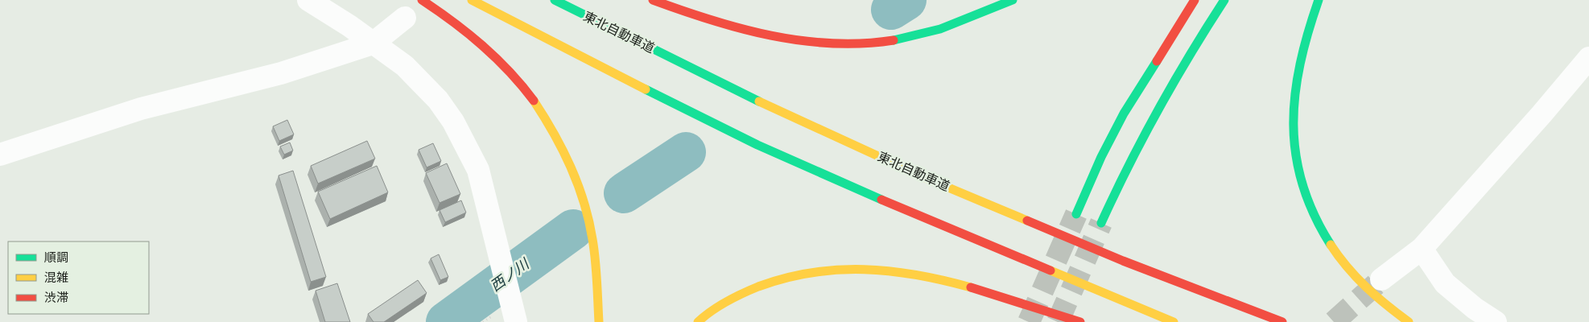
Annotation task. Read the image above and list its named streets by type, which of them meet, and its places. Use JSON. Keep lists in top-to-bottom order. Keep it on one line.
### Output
{"streets":{"highway":["東北自動車道"]},"water":["西ノ川"],"legend":["順調","混雑","渋滞"]}
